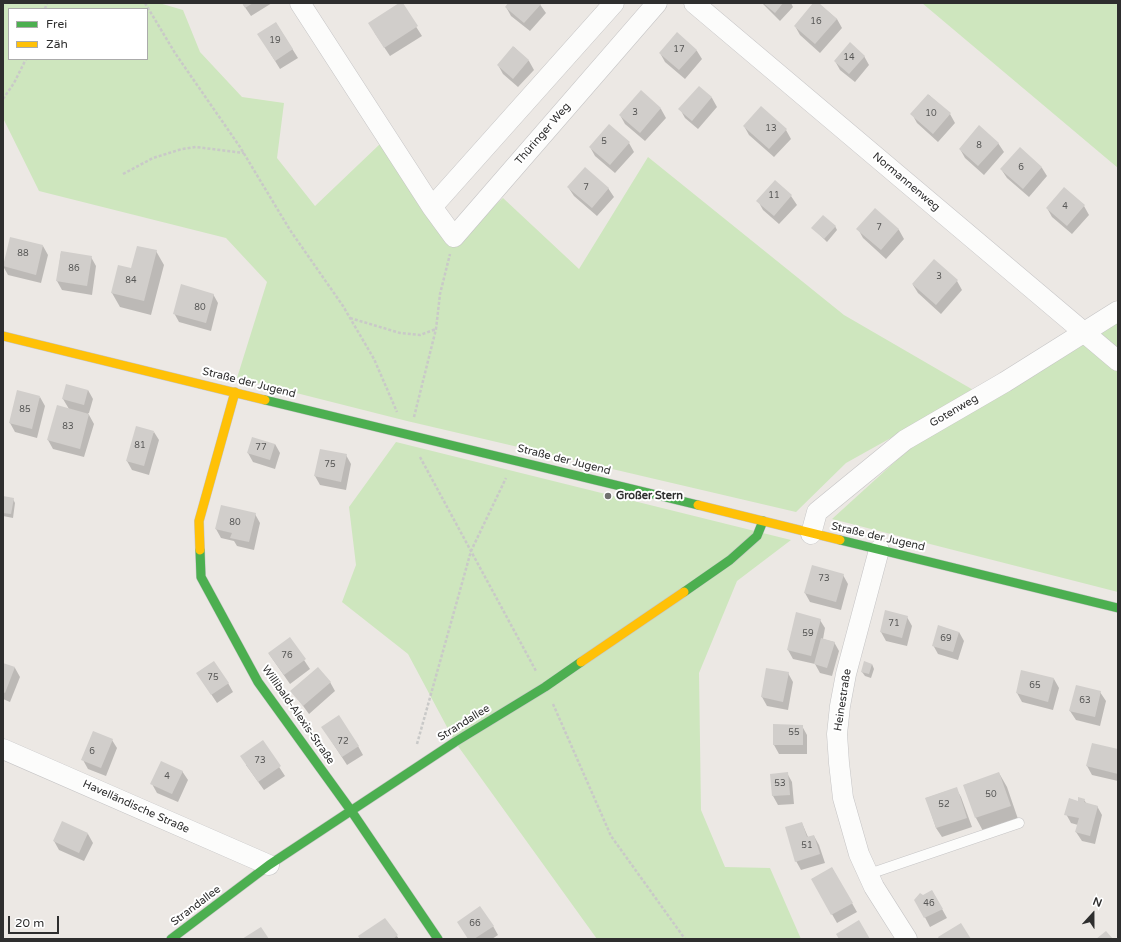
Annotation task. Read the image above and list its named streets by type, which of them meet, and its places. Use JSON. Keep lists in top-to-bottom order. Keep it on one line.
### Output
{"streets":{"street":["Thüringer Weg","Normannenweg","Straße der Jugend","Gotenweg","Heinestraße","Willibald-Alexis-Straße","Strandallee","Havelländische Straße"]},"crossings":[["Normannenweg","Gotenweg"],["Straße der Jugend","Gotenweg"],["Straße der Jugend","Heinestraße"],["Straße der Jugend","Willibald-Alexis-Straße"],["Straße der Jugend","Strandallee"],["Willibald-Alexis-Straße","Strandallee"],["Strandallee","Havelländische Straße"]],"places":["Großer Stern"],"house_numbers":["16","19","17","14","3","10","13","5","8","6","7","11","4","7","88","86","3","84","80","85","83","81","77","75","80","73","71","59","69","76","75","65","63","55","72","6","73","4","53","50","52","51","46","66"],"legend":["Frei","Zäh"],"scale_bar":"20 m","north":"top"}
